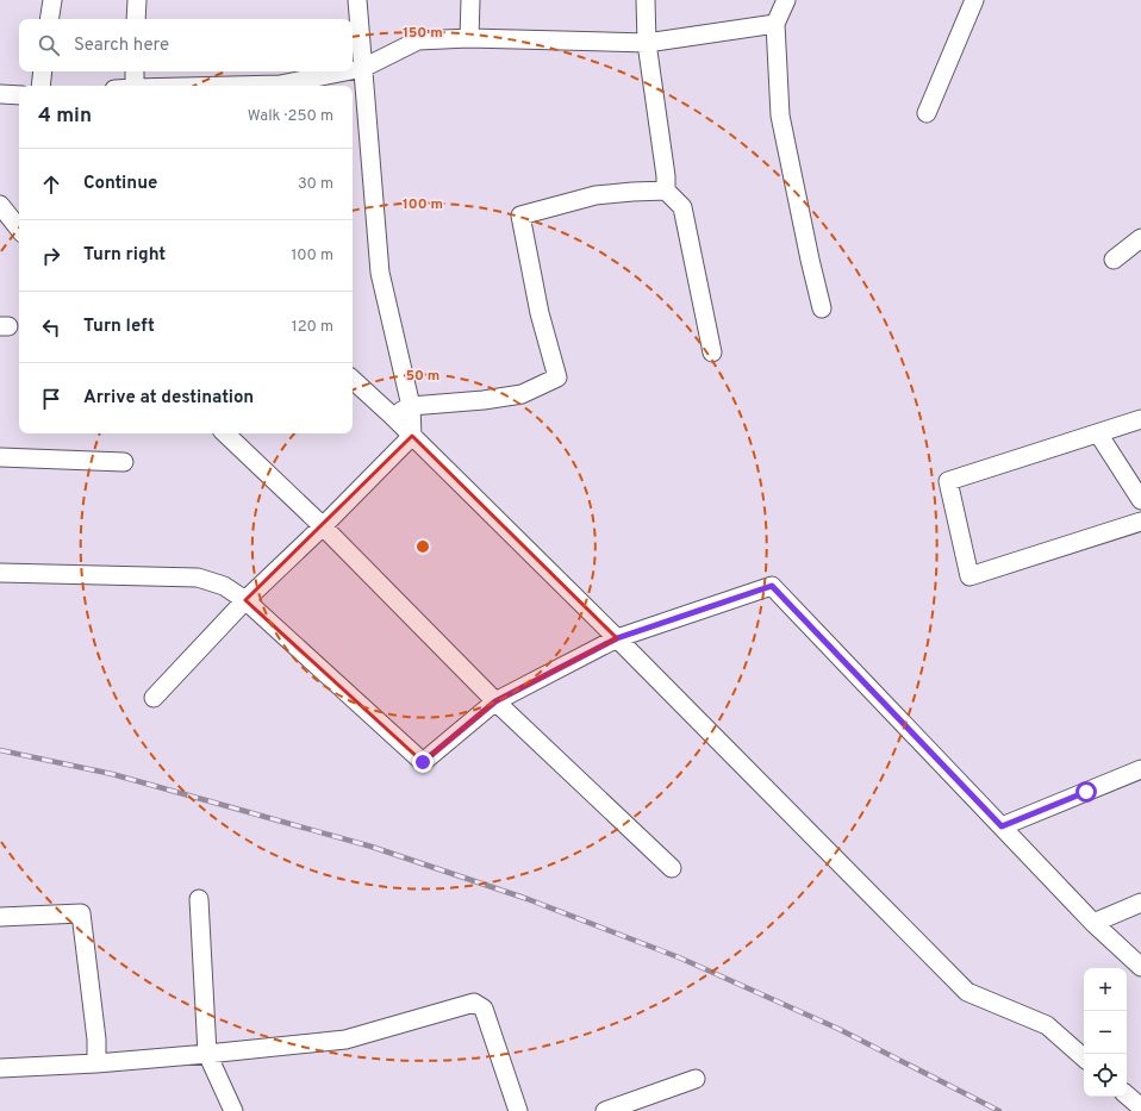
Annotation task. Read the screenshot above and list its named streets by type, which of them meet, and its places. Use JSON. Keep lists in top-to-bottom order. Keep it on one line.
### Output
{"page":{"search":"Search here","heading":["4 min","Walk · 250 m"],"list":[["Continue","30 m"],["Turn right","100 m"],["Turn left","120 m"],"Arrive at destination"],"map_buttons":["+","−"]},"rings":["150 m","100 m","50 m"]}
